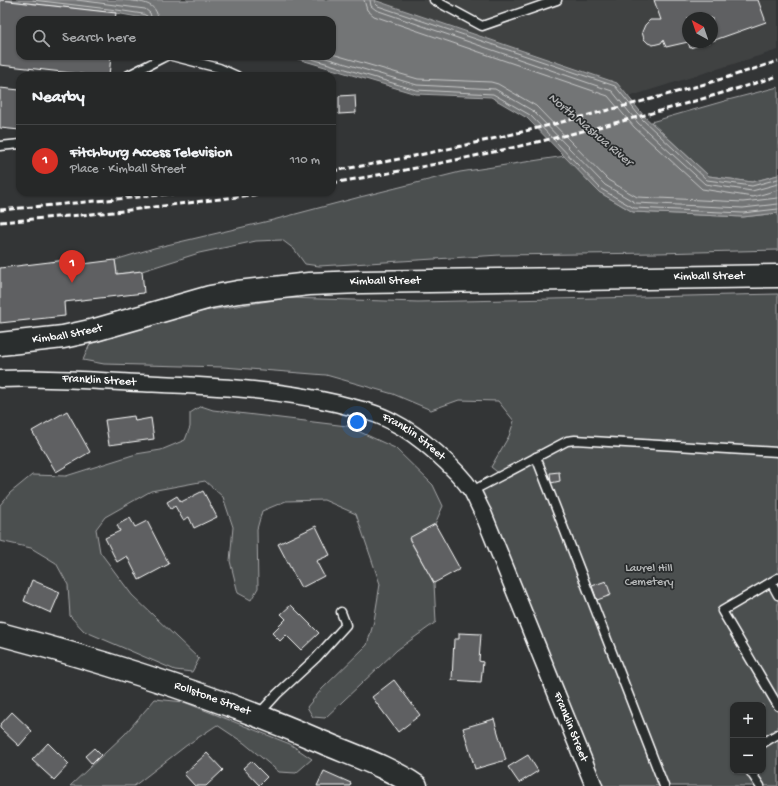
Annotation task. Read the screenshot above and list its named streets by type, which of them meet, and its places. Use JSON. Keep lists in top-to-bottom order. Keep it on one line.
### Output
{"streets":{"main road":["Kimball Street","Rollstone Street"],"street":["Franklin Street"]},"water":["North Nashua River"],"parks":["Laurel Hill Cemetery"],"north":"top left","page":{"search":"Search here","heading":"Nearby","list":[{"mark":"1","name":"Fitchburg Access Television","note":"Place · Kimball Street","value":"110 m"}],"pins":"1","map_buttons":["+","−"]}}
